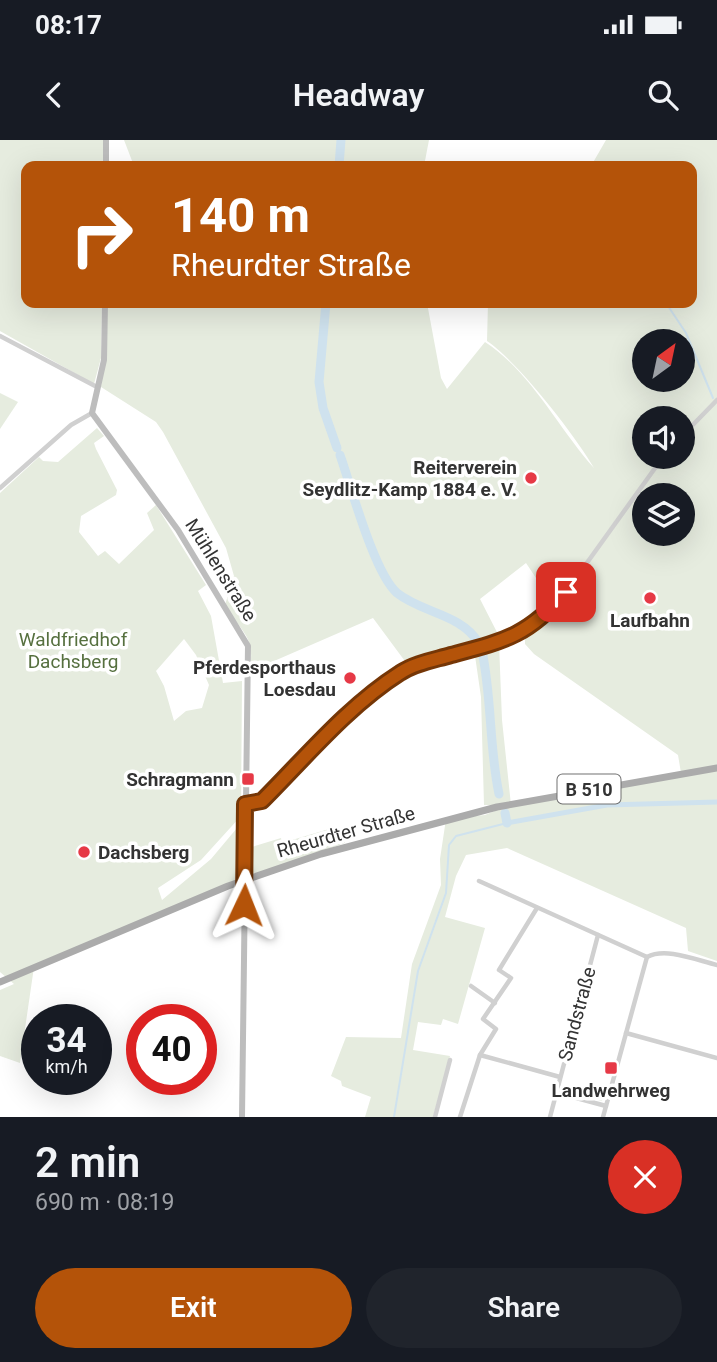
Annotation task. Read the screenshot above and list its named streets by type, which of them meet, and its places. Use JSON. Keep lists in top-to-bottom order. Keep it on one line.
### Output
{"streets":{"main road":["B 510","Rheurdter Straße"],"street":["Mühlenstraße","Sandstraße"]},"crossings":[["Mühlenstraße","Rheurdter Straße"]],"parks":["Waldfriedhof Dachsberg"],"places":{"other":["Reiterverein Seydlitz-Kamp 1884 e. V.","Laufbahn","Pferdesporthaus Loesdau","Dachsberg"],"transit":["Schragmann","Landwehrweg"]},"north":"top right","page":{"status":"08:17","header":"Headway","turn":["140 m","Rheurdter Straße"],"speed":"34 km/h","limit":"40","heading":["2 min","690 m · 08:19"],"buttons":["Exit","Share"]}}
